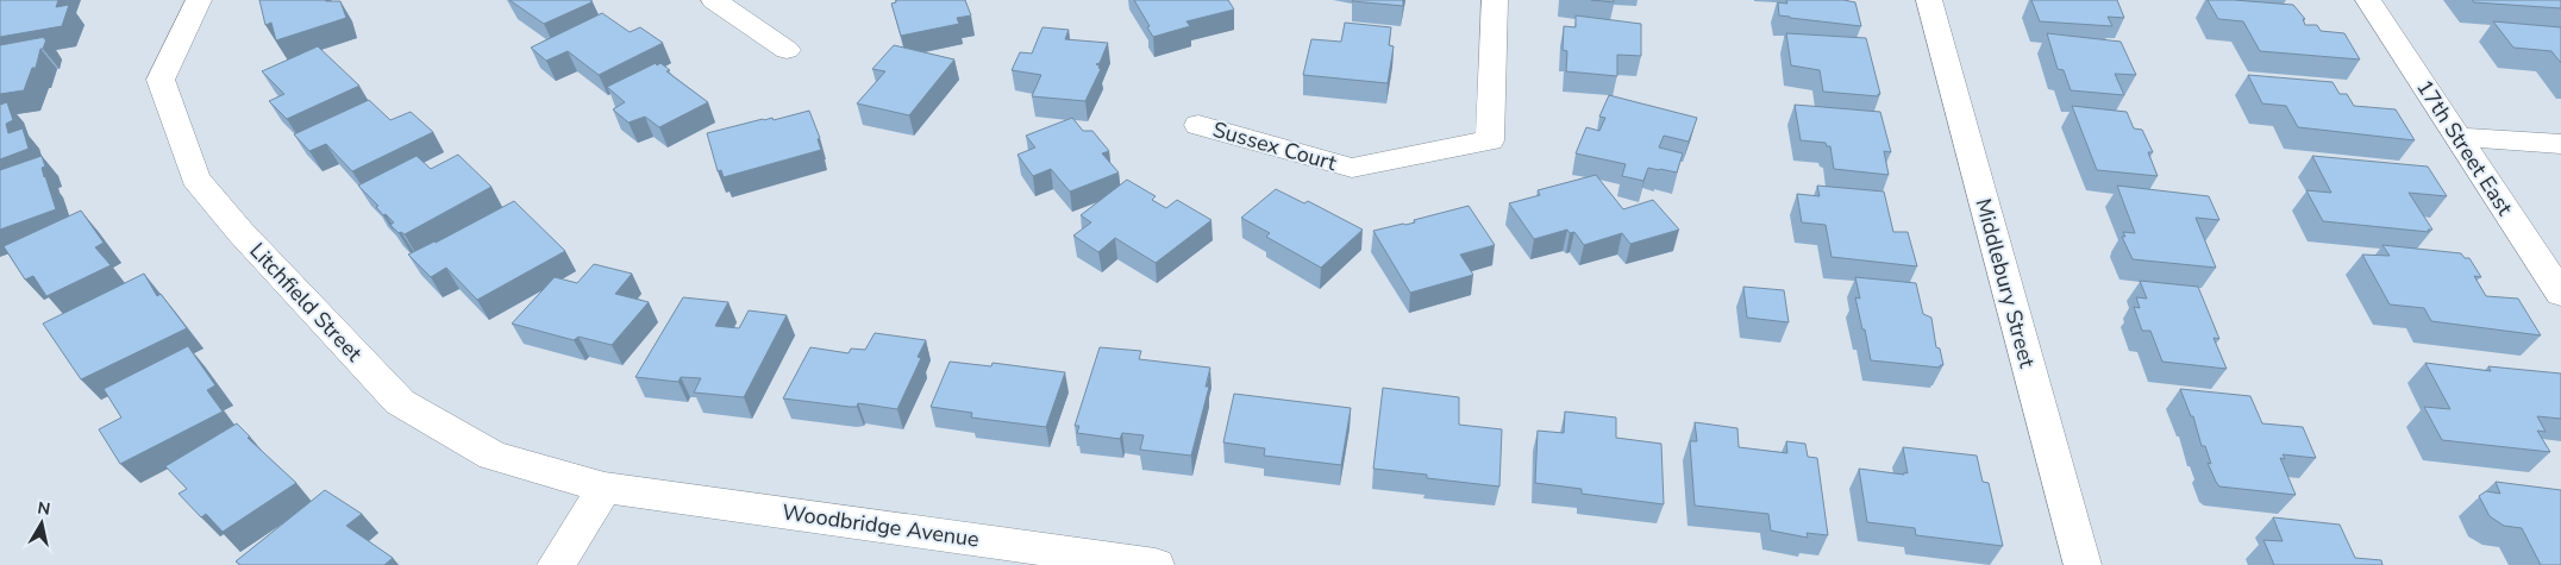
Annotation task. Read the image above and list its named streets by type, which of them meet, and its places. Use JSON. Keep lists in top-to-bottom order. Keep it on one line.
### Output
{"streets":{"street":["Sussex Court","17th Street East","Middlebury Street","Litchfield Street","Woodbridge Avenue"]},"crossings":[["Litchfield Street","Woodbridge Avenue"]],"north":"top"}
